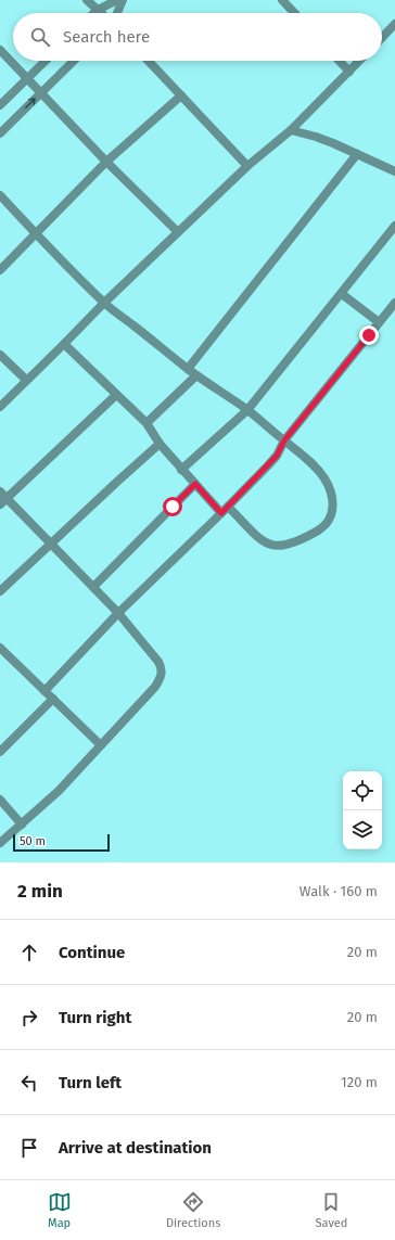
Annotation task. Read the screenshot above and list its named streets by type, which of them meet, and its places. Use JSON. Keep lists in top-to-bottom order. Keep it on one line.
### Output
{"scale_bar":"50 m","page":{"search":"Search here","scale":"50 m","heading":["2 min","Walk · 160 m"],"list":[["Continue","20 m"],["Turn right","20 m"],["Turn left","120 m"],"Arrive at destination"],"nav":["Map","Directions","Saved"]}}
